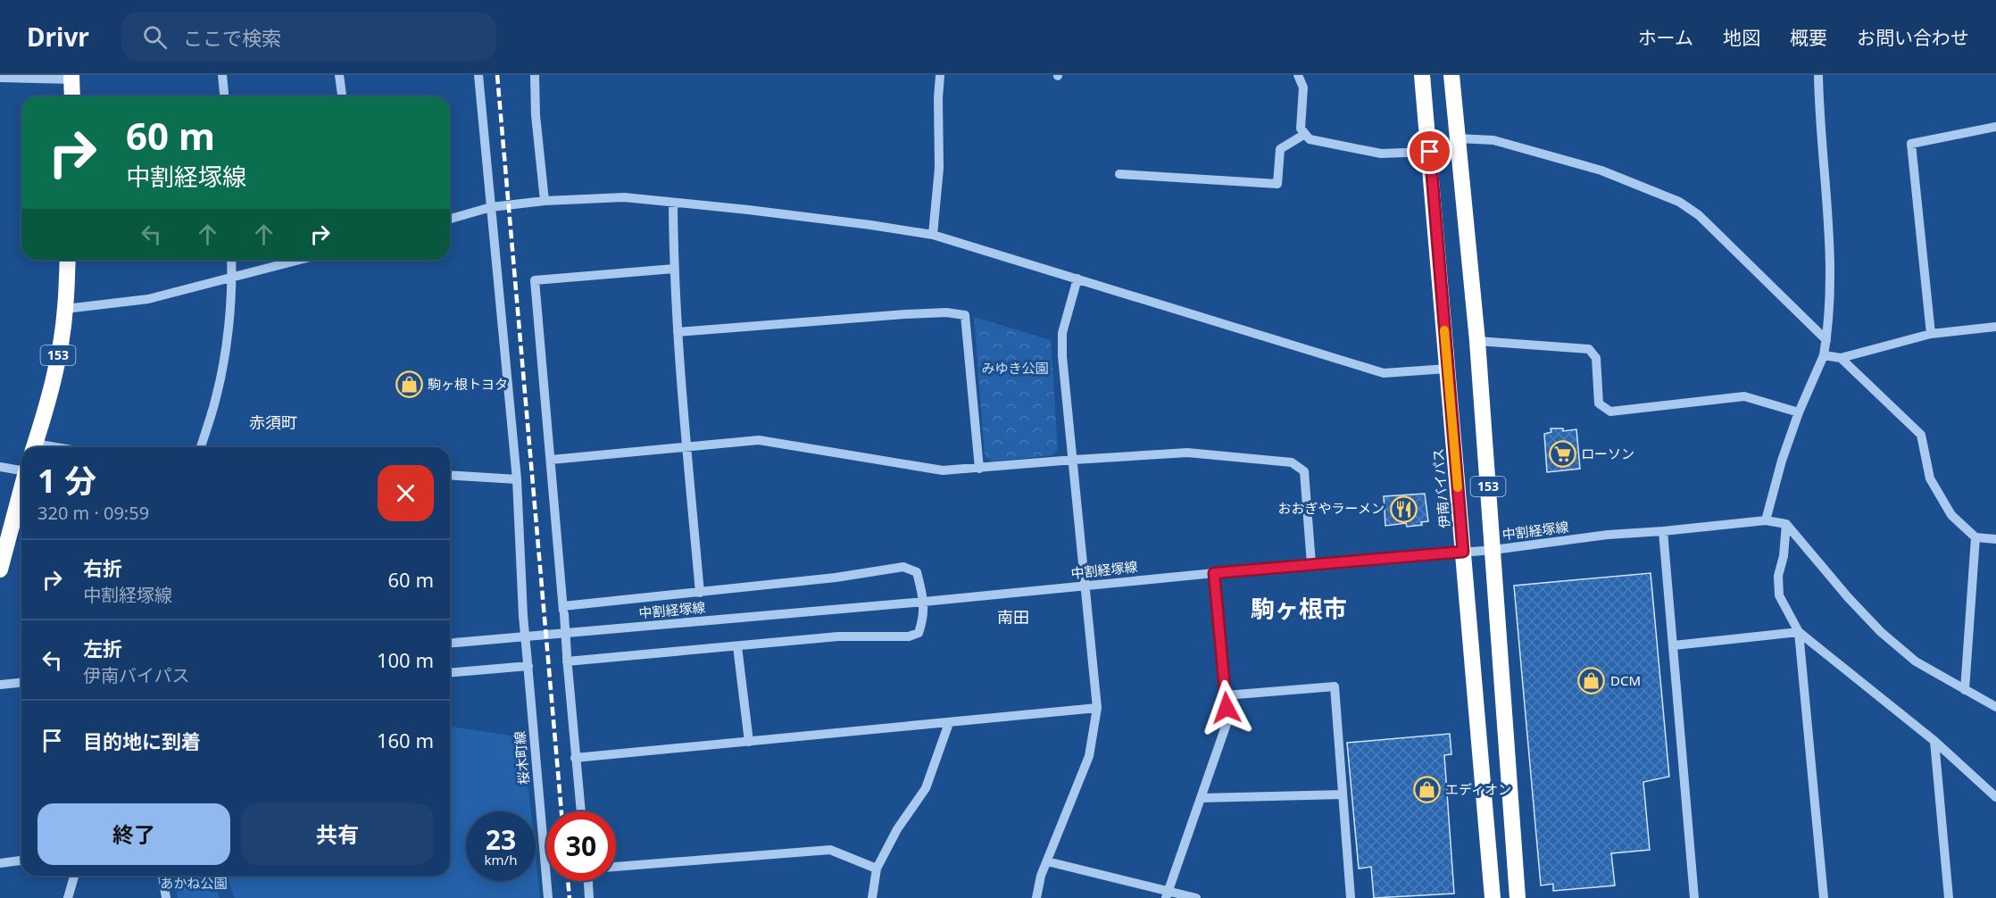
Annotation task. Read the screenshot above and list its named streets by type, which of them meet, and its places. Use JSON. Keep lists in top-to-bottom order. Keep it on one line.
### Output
{"streets":{"highway":["153","伊南バイパス"],"street":["中割経塚線","桜木町線"]},"crossings":[["153","中割経塚線"],["伊南バイパス","中割経塚線"]],"districts":["赤須町","駒ヶ根市","南田"],"parks":["みゆき公園","あかね公園"],"places":{"shop":["駒ヶ根トヨタ","DCM","エディオン"],"supermarket":["ローソン"],"restaurant":["おおぎやラーメン"]},"page":{"header":"Drivr","search":"ここで検索","nav":["ホーム","地図","概要","お問い合わせ"],"turn":["60 m","中割経塚線"],"heading":["1 分","320 m · 09:59"],"list":[{"name":"右折","note":"中割経塚線","value":"60 m"},{"name":"左折","note":"伊南バイパス","value":"100 m"},{"name":"目的地に到着","value":"160 m"}],"buttons":["終了","共有"],"speed":"23 km/h","limit":"30"}}
